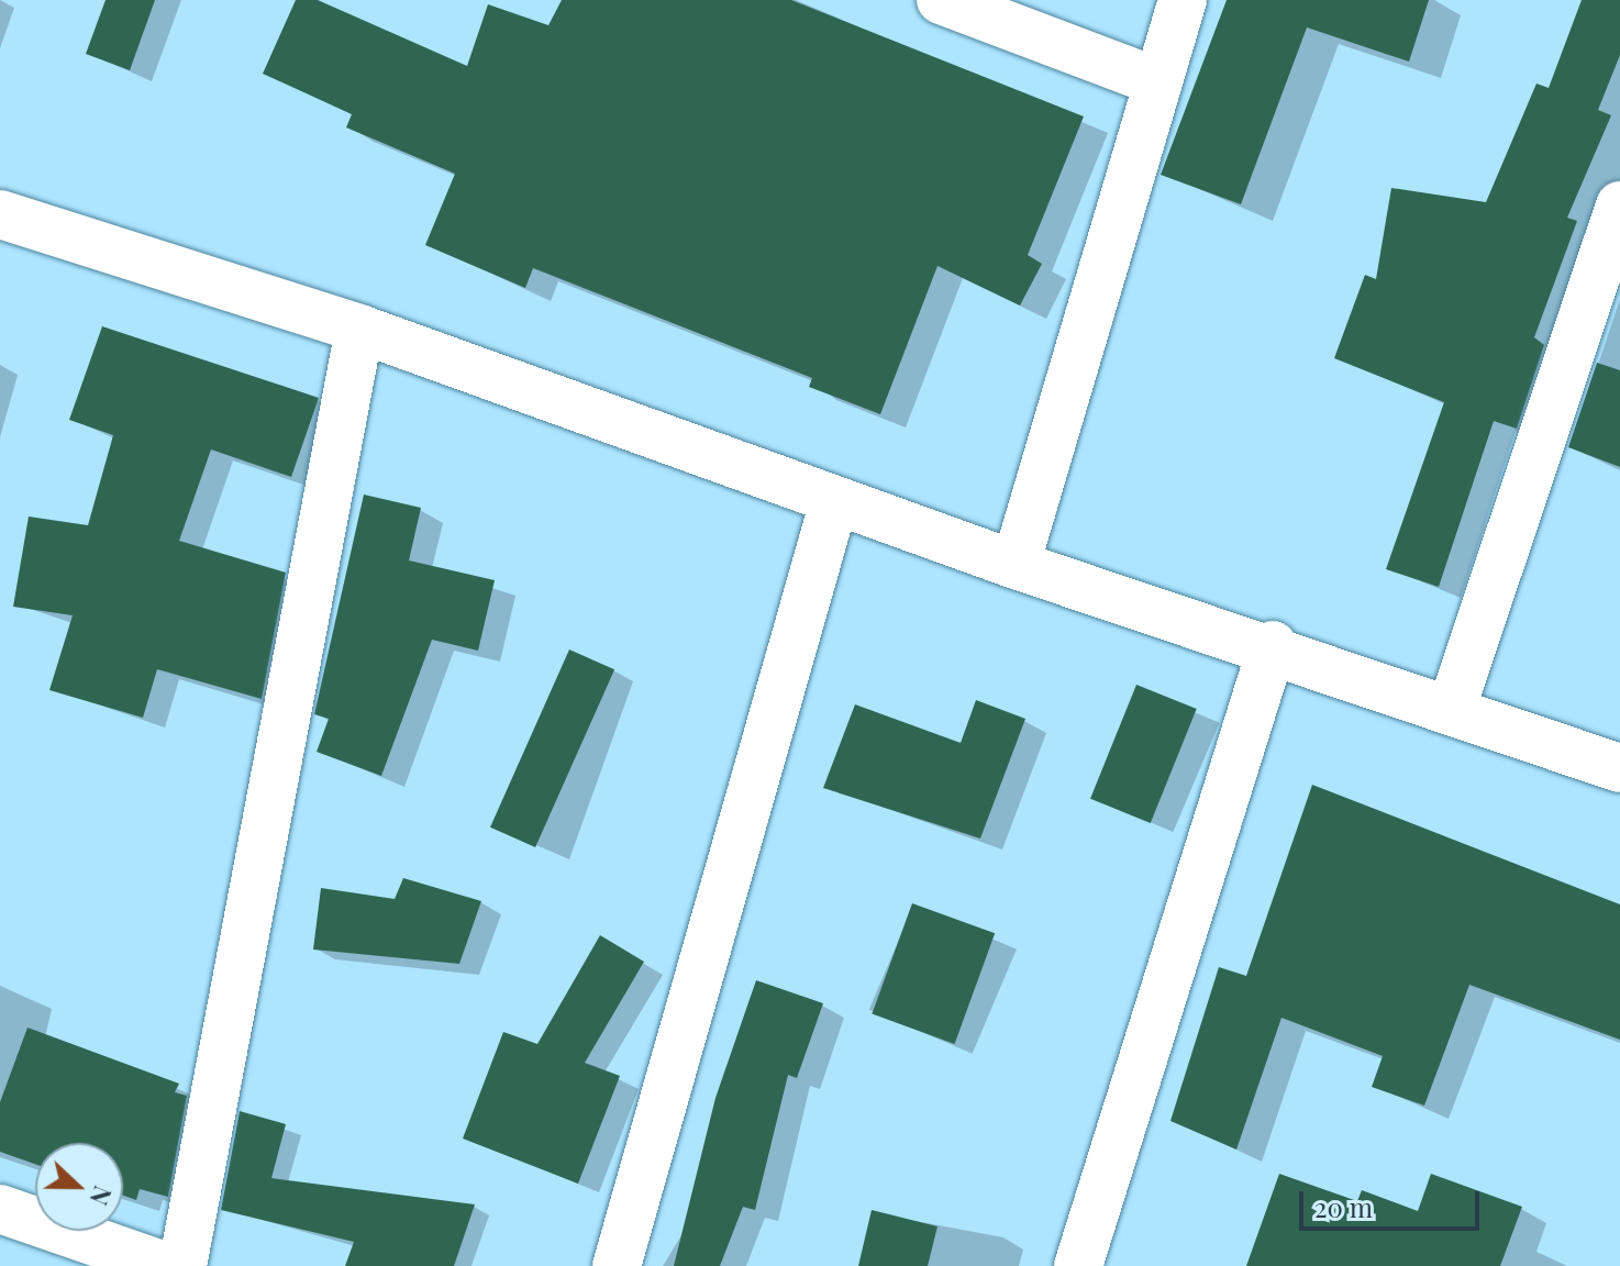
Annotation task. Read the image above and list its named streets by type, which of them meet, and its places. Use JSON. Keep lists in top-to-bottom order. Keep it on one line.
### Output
{"scale_bar":"20 m","north":"right"}
